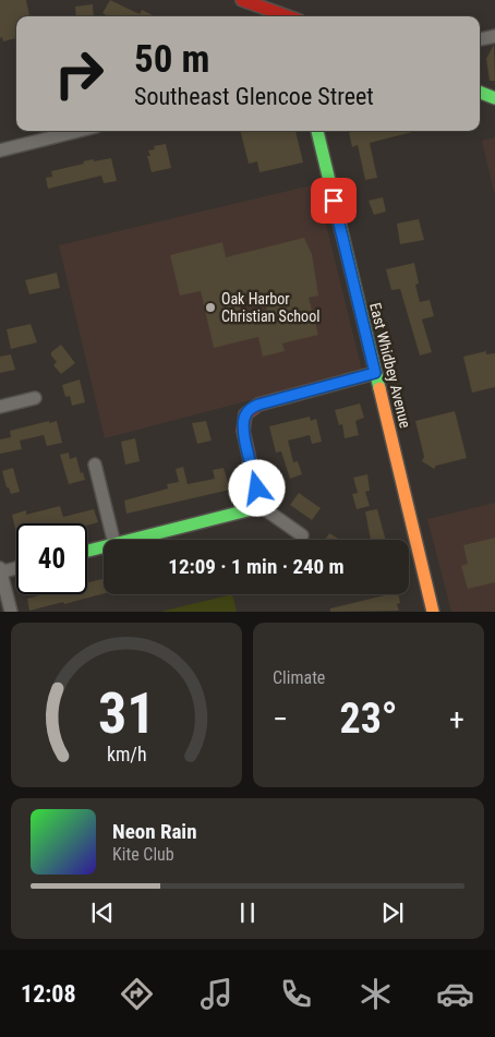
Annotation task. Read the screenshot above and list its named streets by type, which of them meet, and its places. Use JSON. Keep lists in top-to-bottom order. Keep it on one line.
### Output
{"streets":{"street":["East Whidbey Avenue"]},"places":["Oak Harbor Christian School"],"page":{"turn":["50 m","Southeast Glencoe Street"],"limit":"40","trip":"12:09 · 1 min · 240 m","tile":"Climate","heat":["−","23°","+"],"song":["Neon Rain","Kite Club"],"tabs":"12:08","gauge":["31","km/h"]}}
